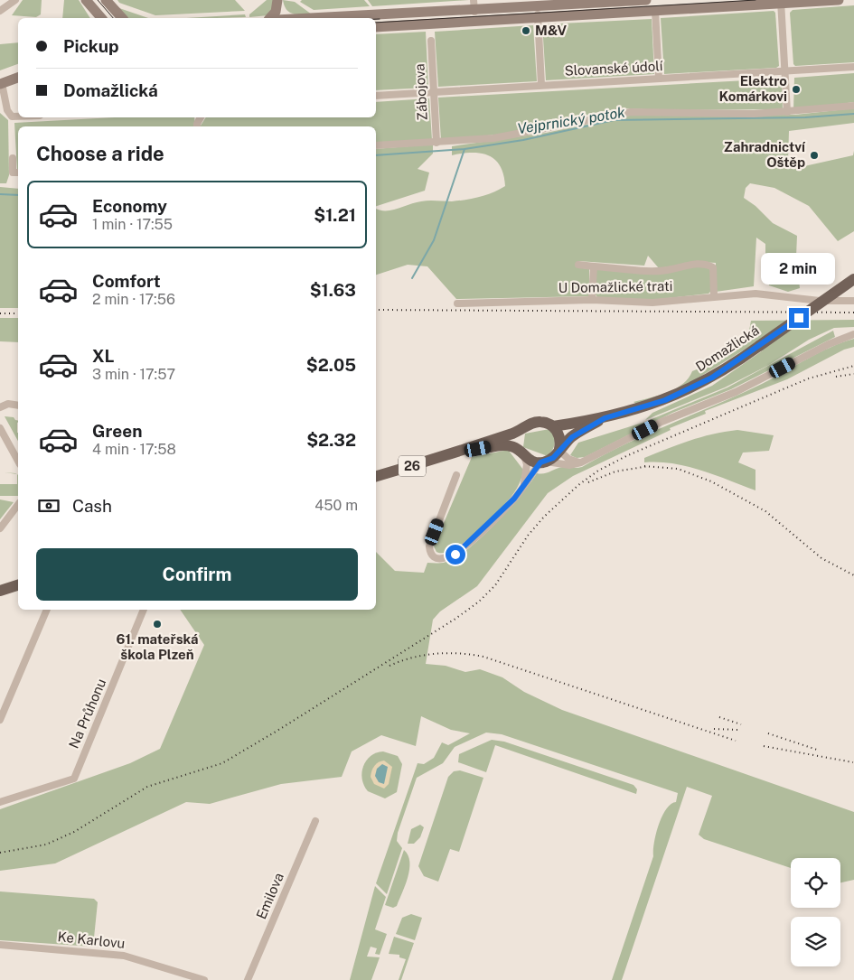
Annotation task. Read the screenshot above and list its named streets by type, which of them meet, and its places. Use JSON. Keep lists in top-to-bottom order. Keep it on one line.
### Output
{"streets":{"main road":["Domažlická","26"],"street":["Slovanské údolí","Zábojova","U Domažlické trati","Na Průhonu","Emilova","Ke Karlovu"]},"crossings":[["Slovanské údolí","Zábojova"]],"water":["Vejprnický potok"],"places":["M&V","Elektro Komárkovi","Zahradnictví Oštěp","61. mateřská škola Plzeň"],"page":{"banner":["Pickup","Domažlická"],"heading":"Choose a ride","list":[{"name":"Economy","note":"1 min · 17:55","value":"$1.21"},{"name":"Comfort","note":"2 min · 17:56","value":"$1.63"},{"name":"XL","note":"3 min · 17:57","value":"$2.05"},{"name":"Green","note":"4 min · 17:58","value":"$2.32"}],"bubble":"2 min","pay":["Cash","450 m"],"buttons":"Confirm"}}
